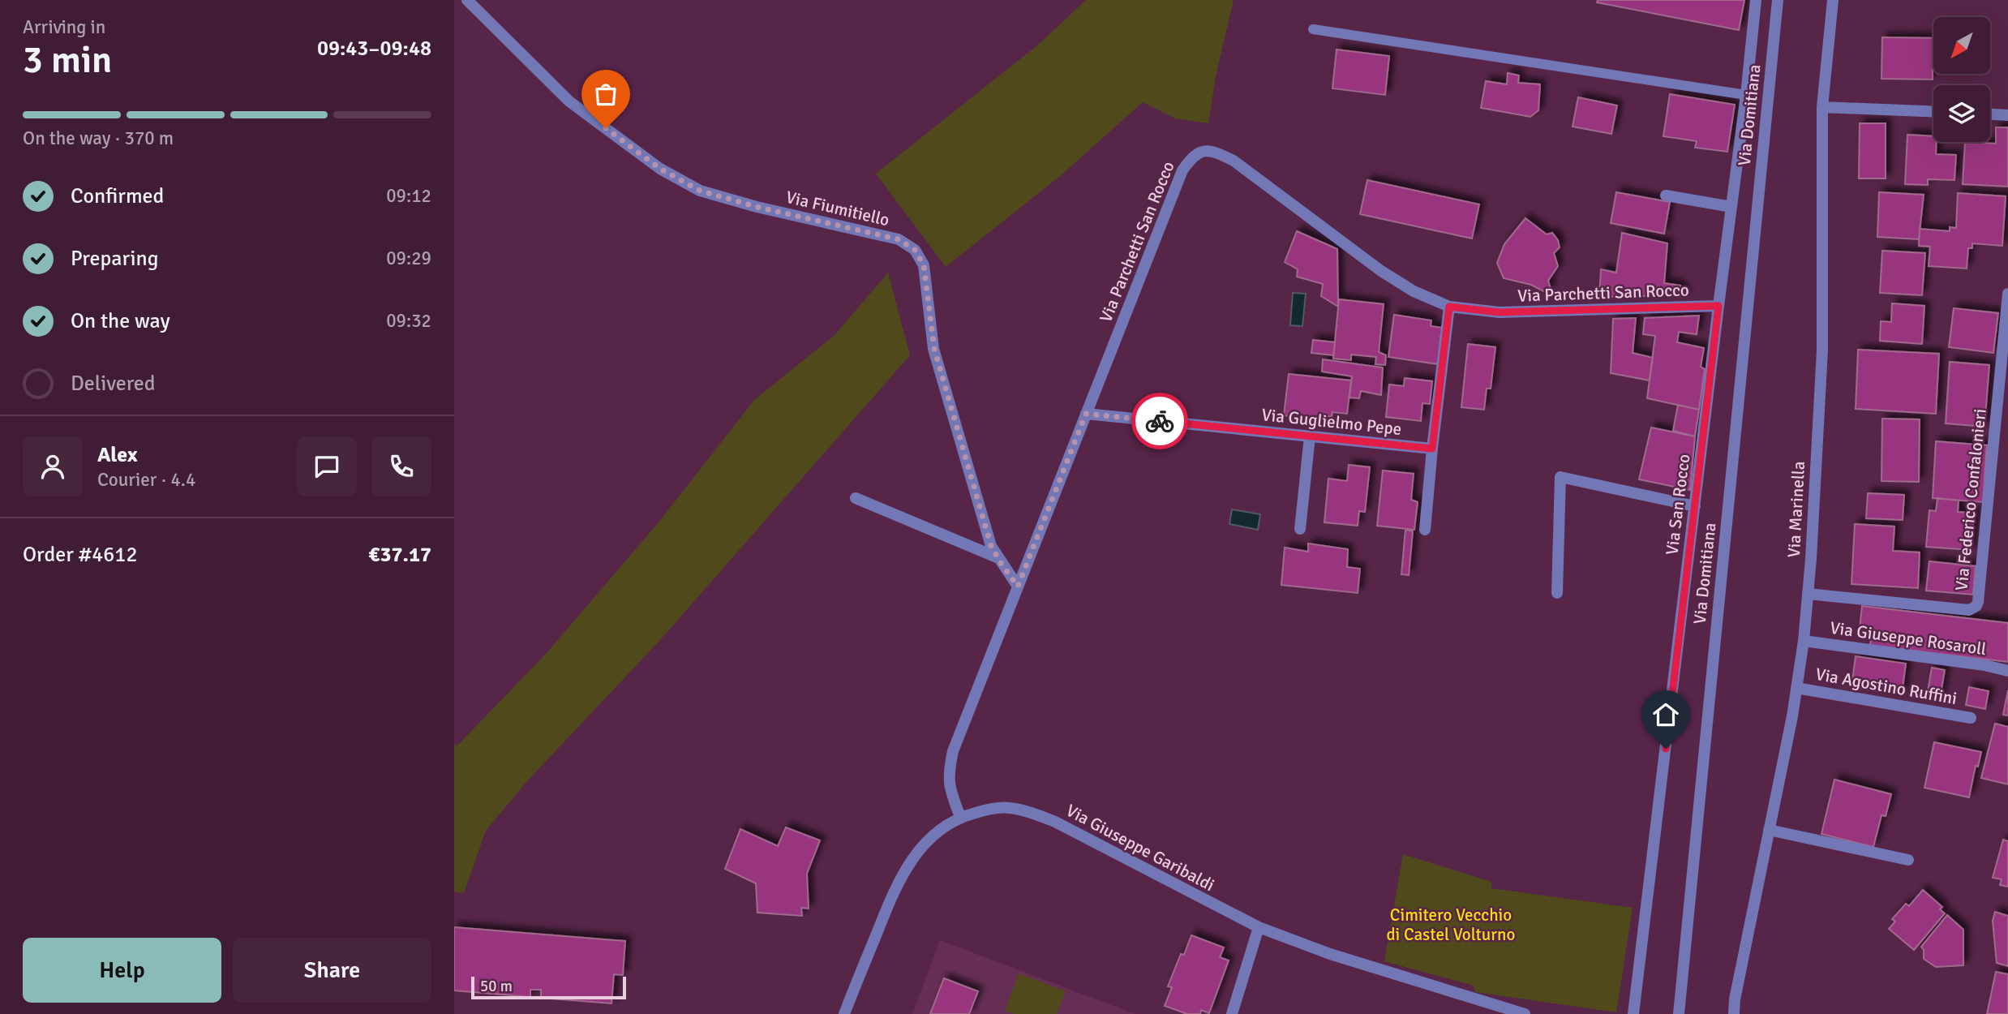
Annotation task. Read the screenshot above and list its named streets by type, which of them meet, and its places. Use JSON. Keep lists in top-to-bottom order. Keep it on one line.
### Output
{"streets":{"street":["Via Domitiana","Via Fiumitiello","Via Parchetti San Rocco","Via Guglielmo Pepe","Via Federico Confalonieri","Via San Rocco","Via Marinella","Via Giuseppe Rosaroll","Via Agostino Ruffini","Via Giuseppe Garibaldi"]},"crossings":[["Via Fiumitiello","Via Parchetti San Rocco"],["Via Parchetti San Rocco","Via Guglielmo Pepe"],["Via Parchetti San Rocco","Via San Rocco"],["Via Parchetti San Rocco","Via Giuseppe Garibaldi"],["Via Federico Confalonieri","Via Marinella"],["Via Marinella","Via Giuseppe Rosaroll"],["Via Marinella","Via Agostino Ruffini"]],"parks":["Cimitero Vecchio di Castel Volturno"],"scale_bar":"50 m","north":"bottom left","page":{"heading":["3 min","Arriving in","09:43–09:48"],"panel":["Alex","Courier · 4.4","Order #4612","€37.17"],"bar":"On the way · 370 m","list":[["Confirmed","09:12"],["Preparing","09:29"],["On the way","09:32"],"Delivered"],"buttons":["Help","Share"],"scale":"50 m"}}
